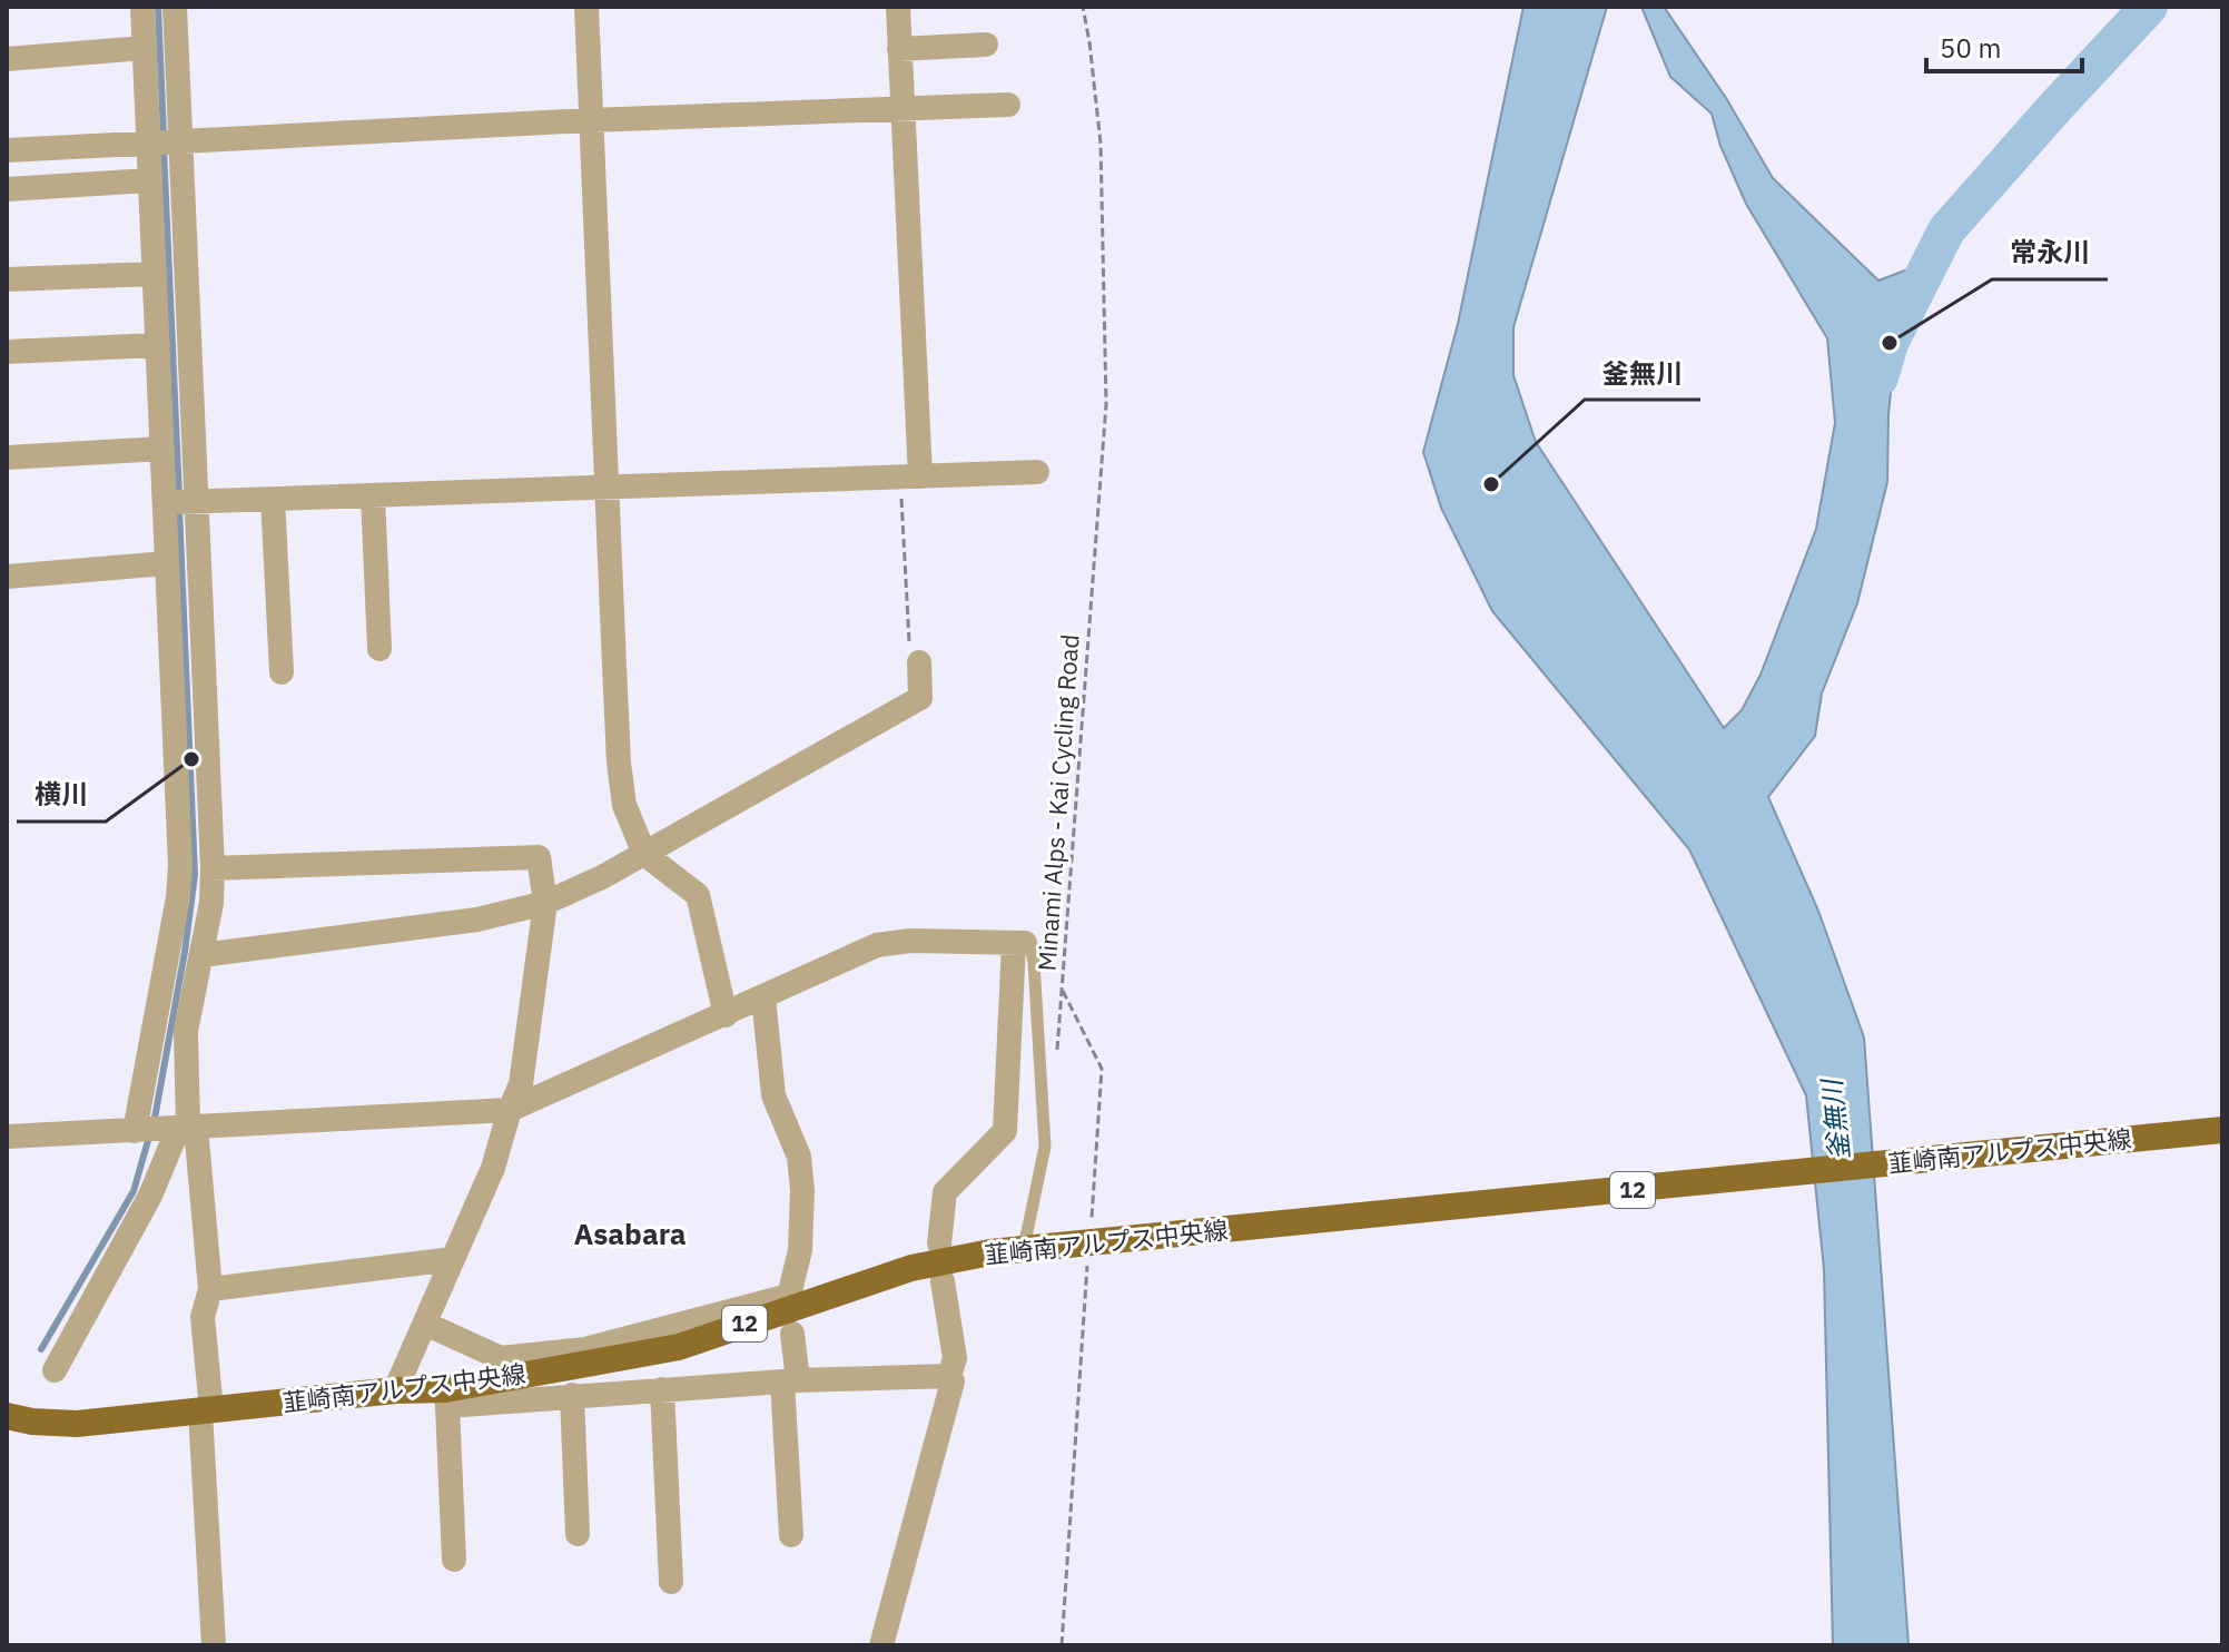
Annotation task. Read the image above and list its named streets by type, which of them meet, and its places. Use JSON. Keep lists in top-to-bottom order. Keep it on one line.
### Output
{"streets":{"main road":["韮崎南アルプス中央線","12"],"path":["Minami Alps - Kai Cycling Road"]},"districts":["Asabara"],"water":["釜無川"],"places":["常永川","釜無川","横川"],"scale_bar":"50 m"}
